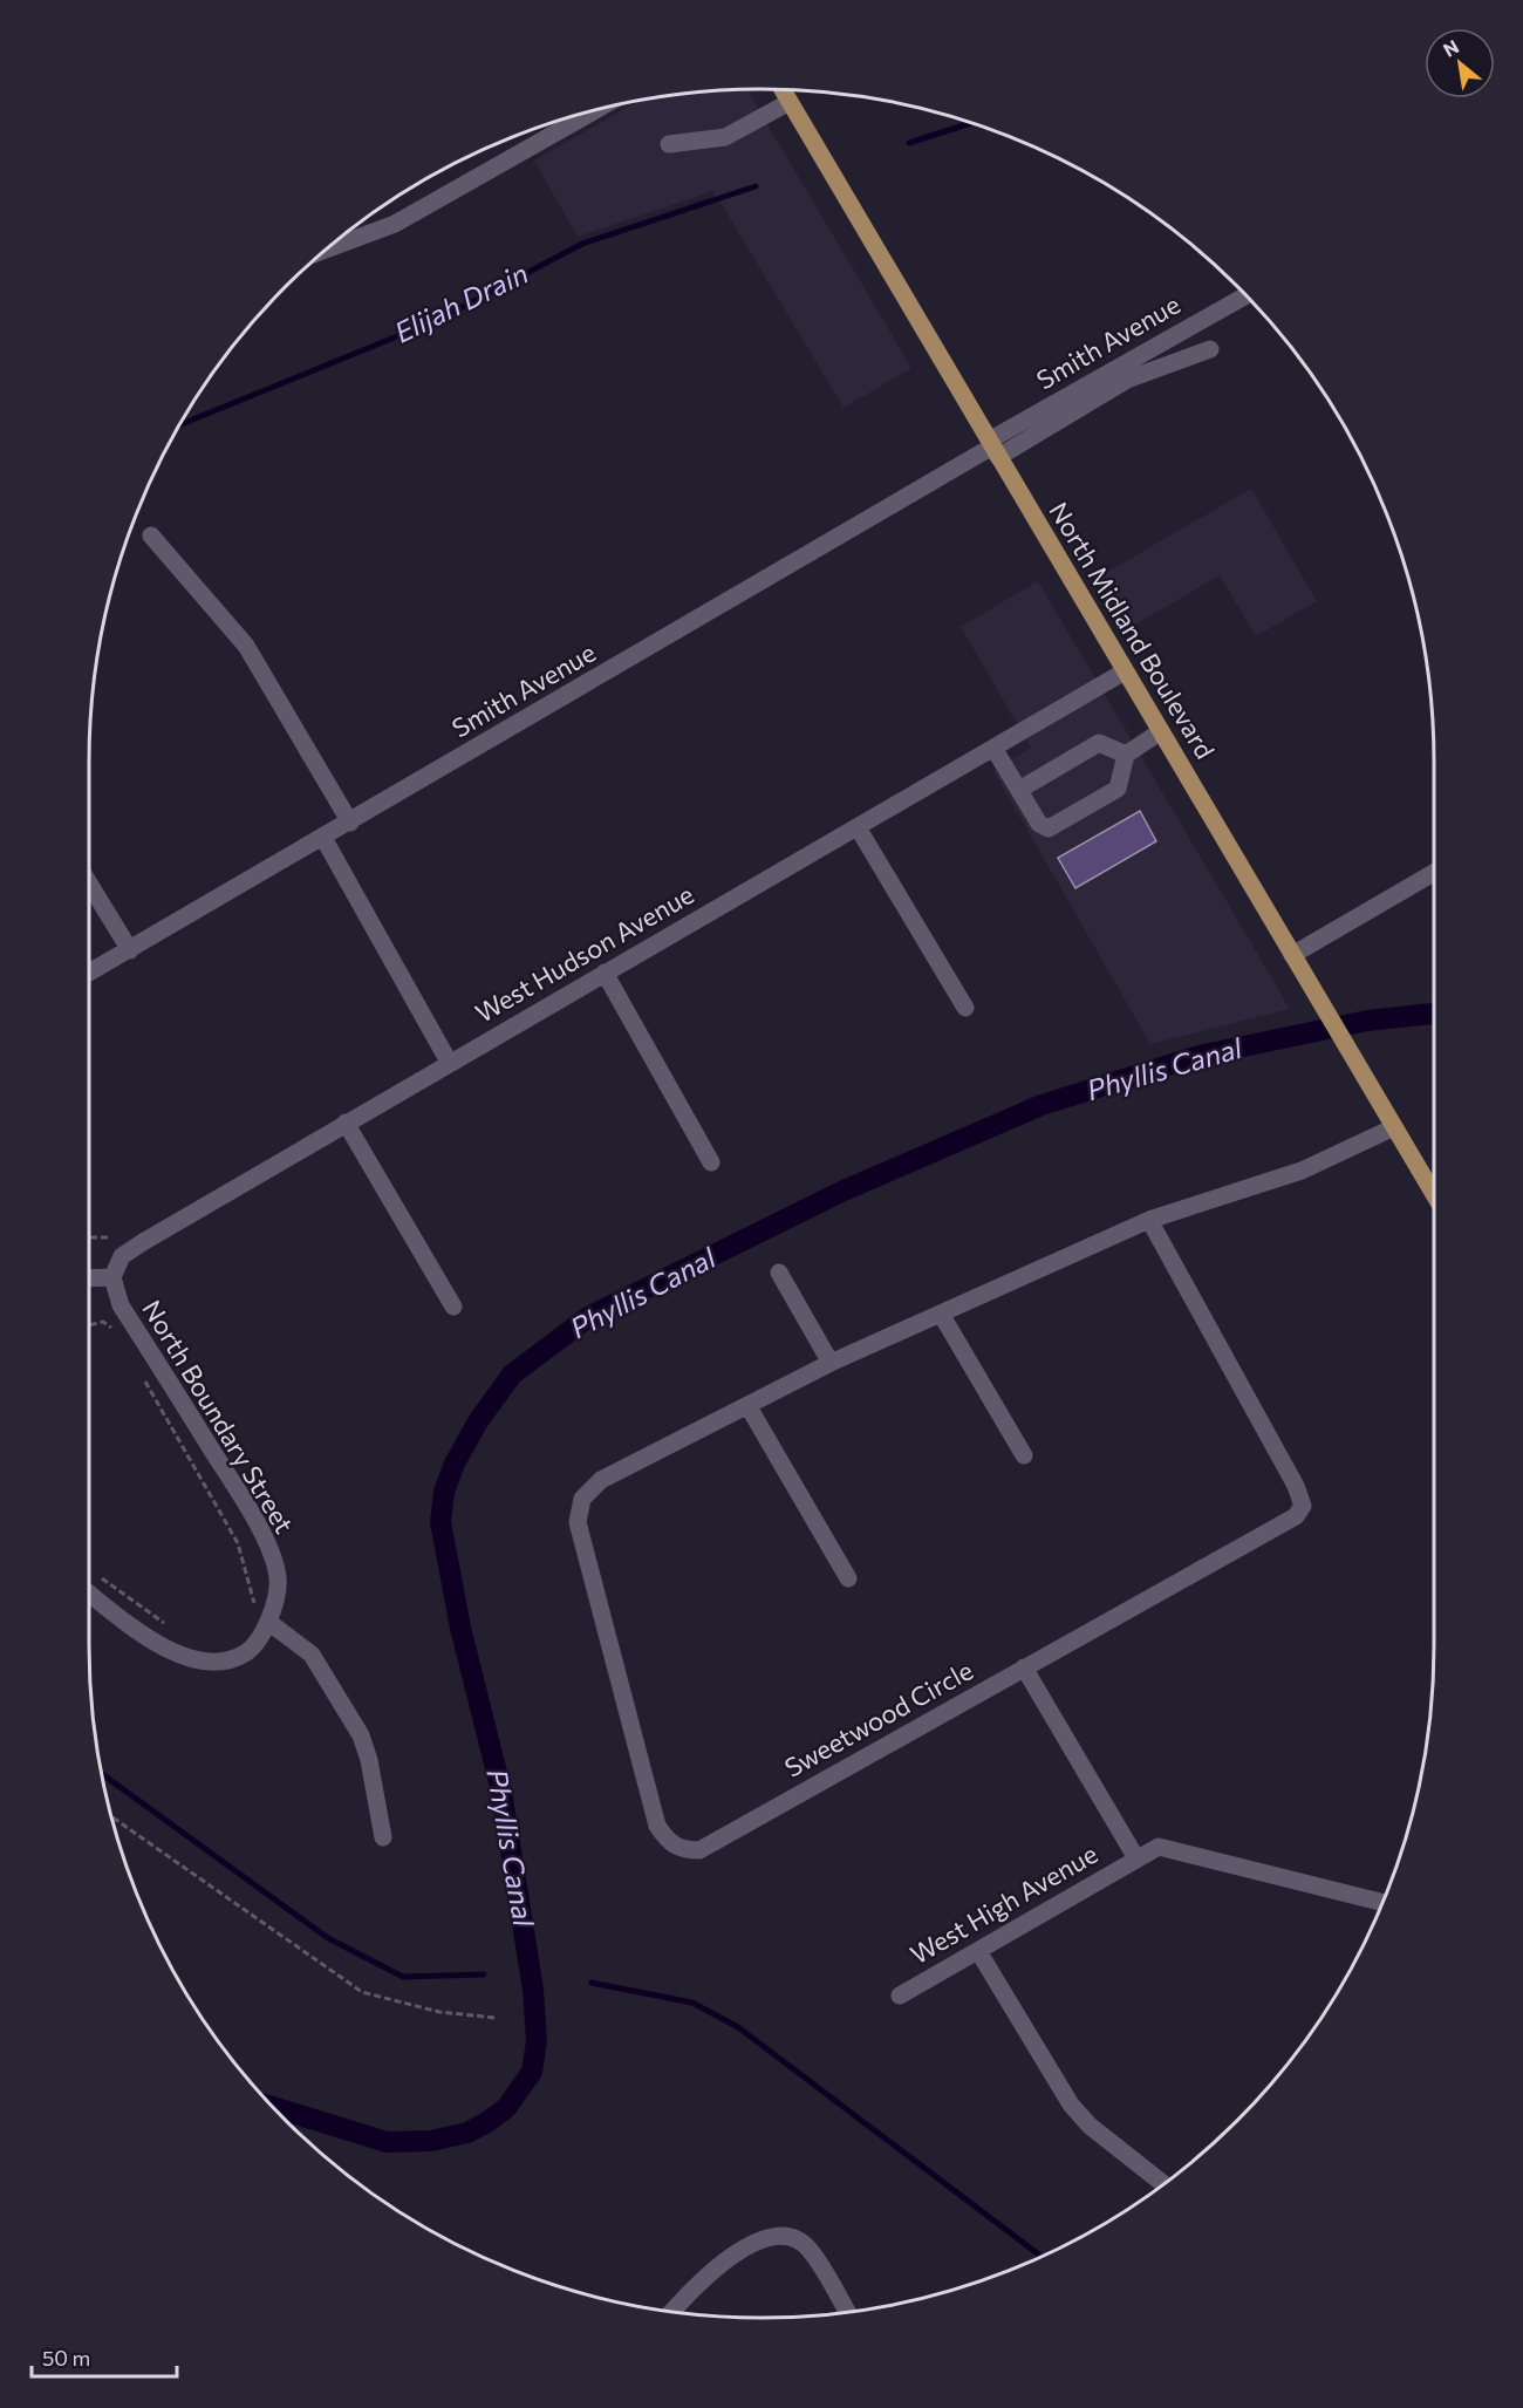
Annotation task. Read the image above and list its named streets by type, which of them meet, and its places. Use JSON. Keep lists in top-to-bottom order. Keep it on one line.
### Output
{"streets":{"main road":["North Midland Boulevard"],"street":["Smith Avenue","West Hudson Avenue","North Boundary Street","Sweetwood Circle","West High Avenue"]},"crossings":[["Smith Avenue","North Midland Boulevard"],["North Midland Boulevard","West Hudson Avenue"],["North Midland Boulevard","Sweetwood Circle"],["West Hudson Avenue","North Boundary Street"]],"water":["Elijah Drain","Phyllis Canal"],"scale_bar":"50 m","north":"top left"}
